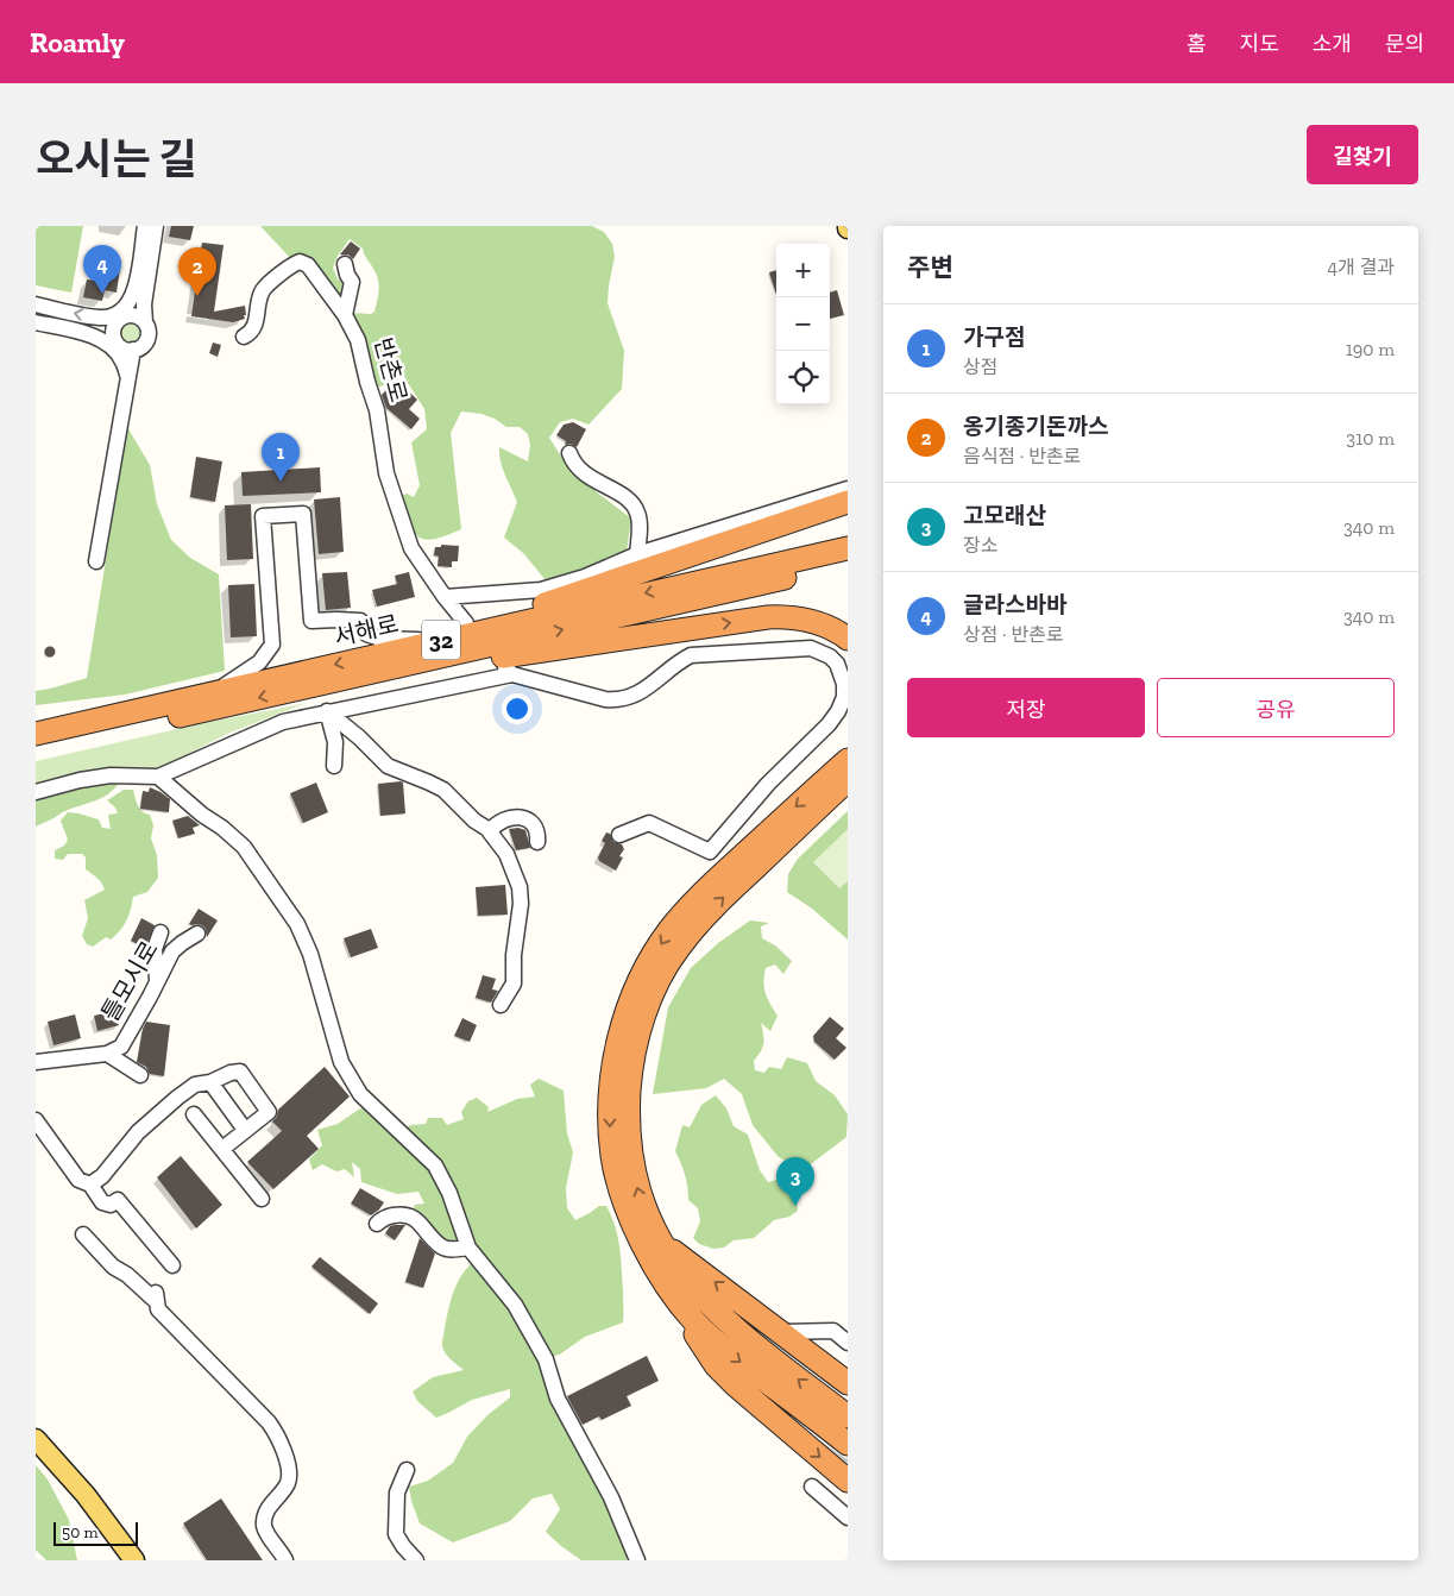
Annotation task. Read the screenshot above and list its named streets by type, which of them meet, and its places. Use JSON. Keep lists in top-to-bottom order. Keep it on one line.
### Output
{"streets":{"highway":["서해로","32"],"street":["반촌로","틀모시로"]},"scale_bar":"50 m","page":{"header":"Roamly","nav":["홈","지도","소개","문의"],"title":"오시는 길","buttons":["길찾기",["저장","공유"]],"heading":["주변","4개 결과"],"map_buttons":["+","−"],"pins":["4","2","1","3"],"list":[{"mark":"1","name":"가구점","note":"상점","value":"190 m"},{"mark":"2","name":"옹기종기돈까스","note":"음식점 · 반촌로","value":"310 m"},{"mark":"3","name":"고모래산","note":"장소","value":"340 m"},{"mark":"4","name":"글라스바바","note":"상점 · 반촌로","value":"340 m"}],"scale":"50 m"}}
